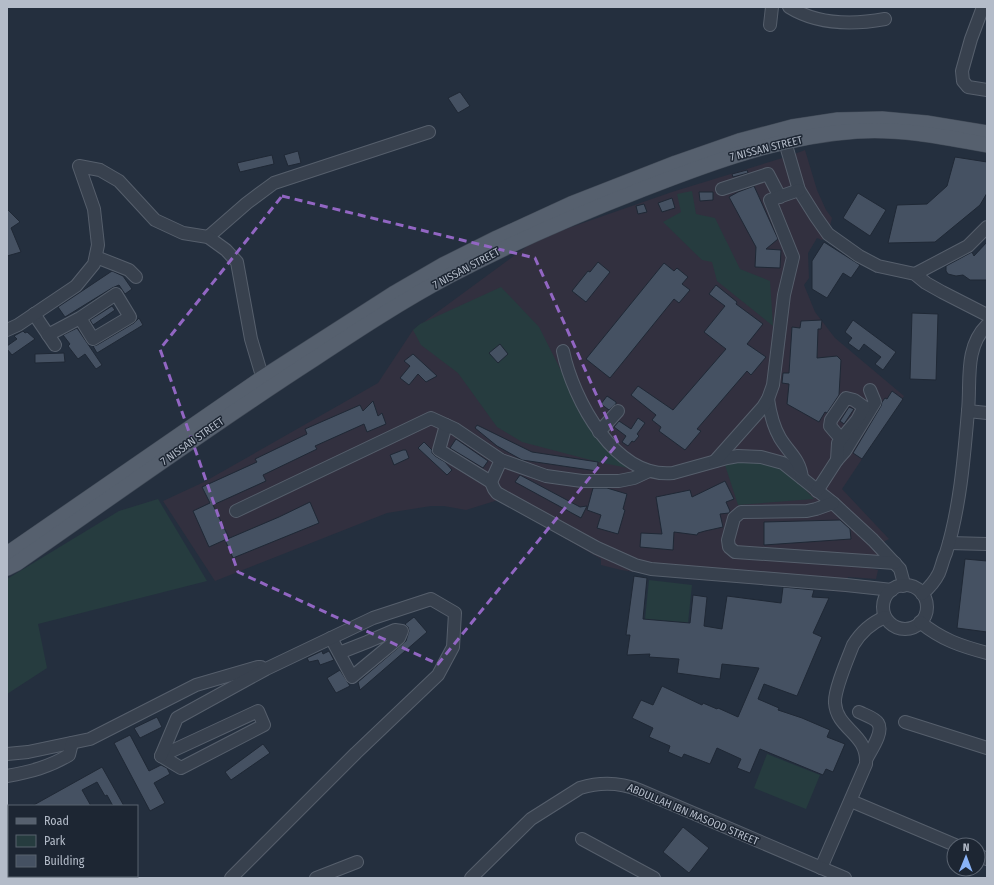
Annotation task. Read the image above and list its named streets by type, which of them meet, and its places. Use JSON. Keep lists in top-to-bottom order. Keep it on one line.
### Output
{"streets":{"main road":["7 NISSAN STREET"],"street":["ABDULLAH IBN MASOOD STREET"]},"legend":["Road","Park","Building"],"north":"top"}
